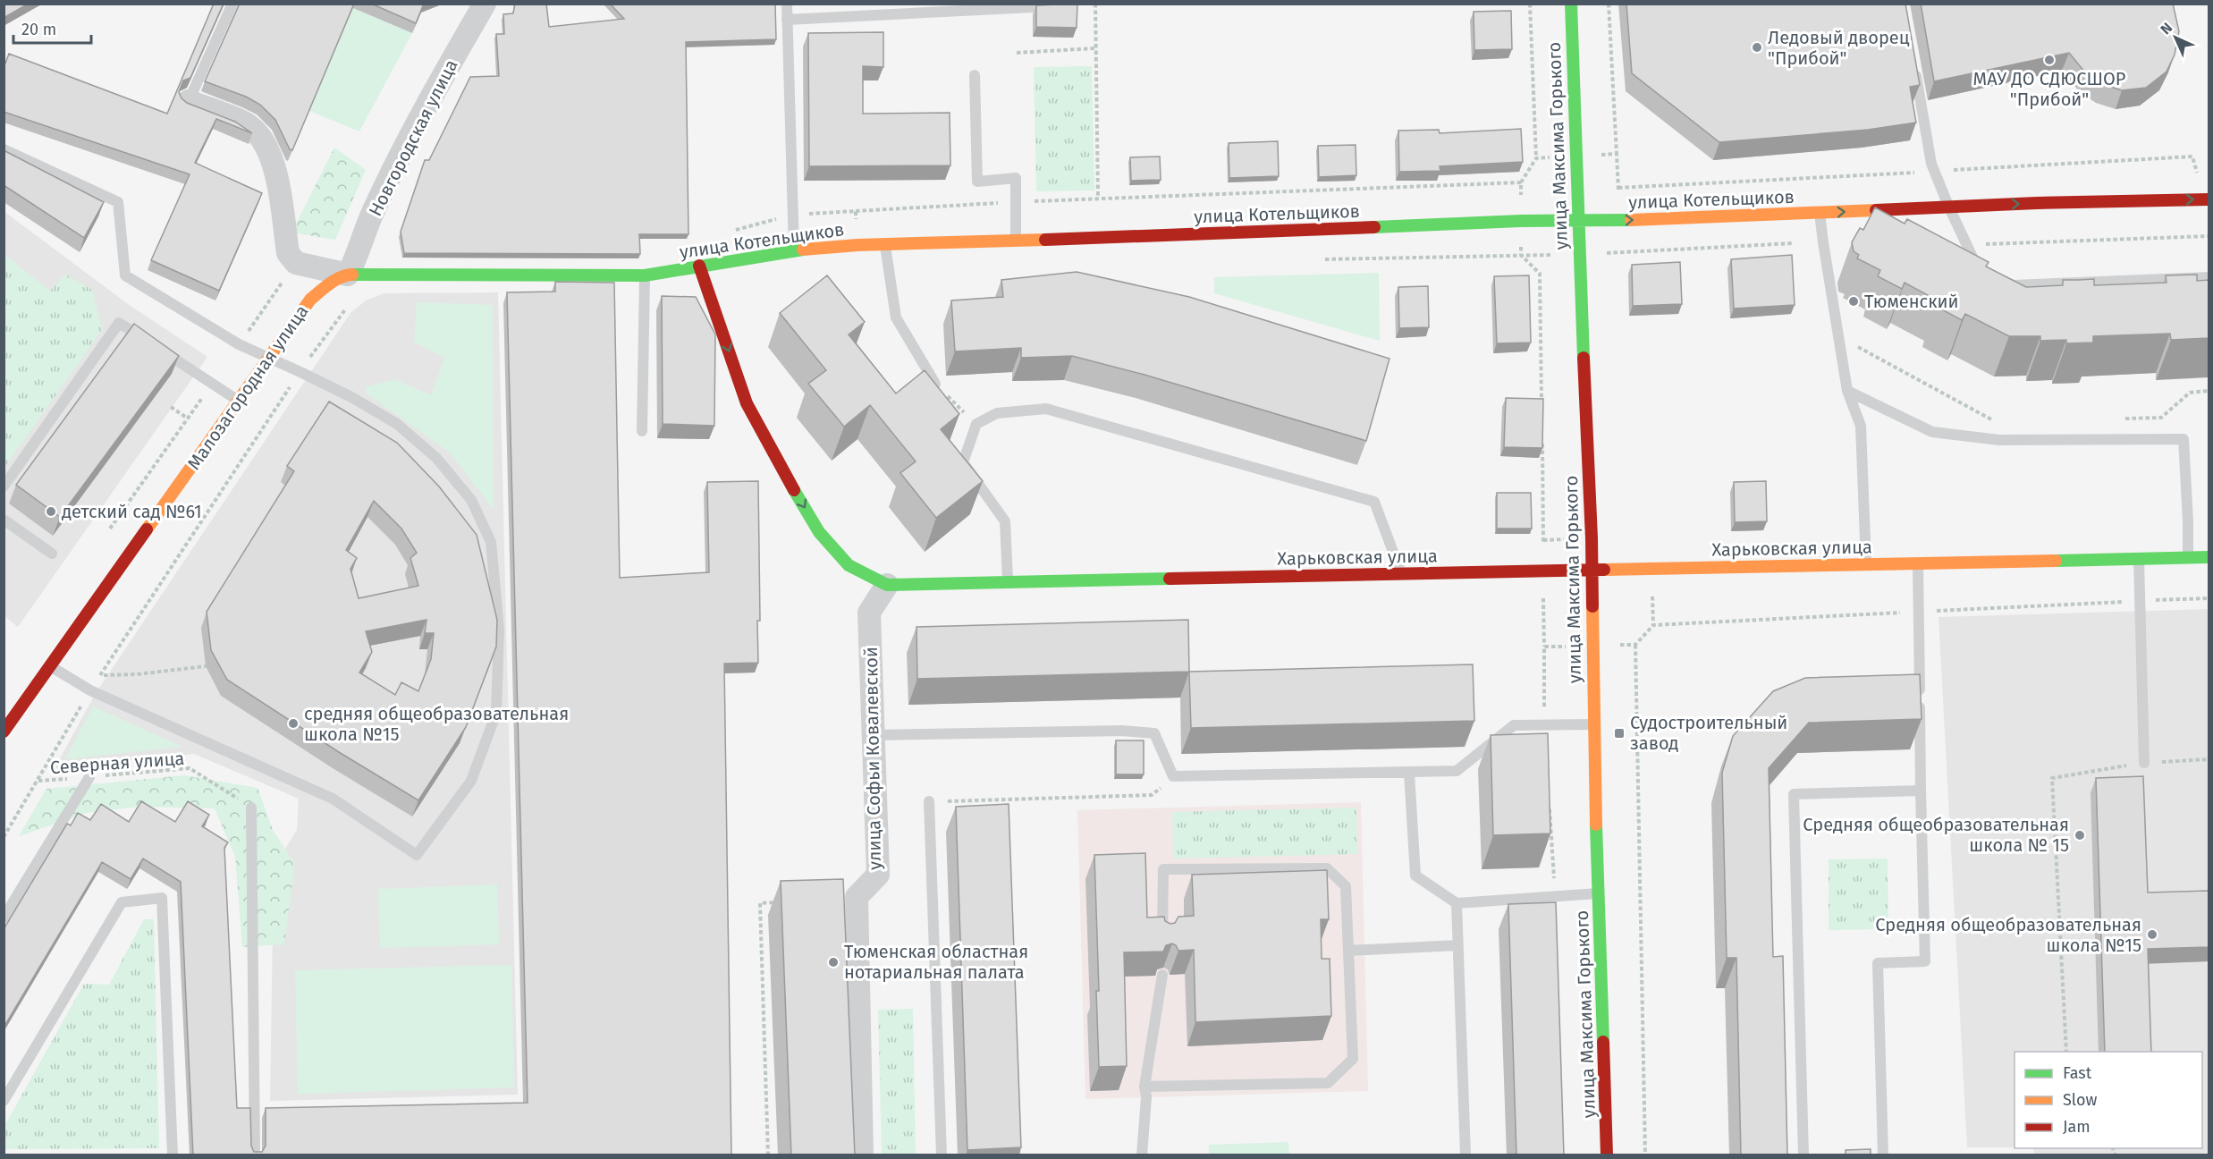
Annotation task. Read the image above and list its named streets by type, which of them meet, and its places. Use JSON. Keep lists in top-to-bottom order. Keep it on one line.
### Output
{"streets":{"street":["Новгородская улица","улица Максима Горького","улица Котельщиков","Малозагородная улица","Харьковская улица","улица Софьи Ковалевской"],"path":["Северная улица"]},"crossings":[["Новгородская улица","улица Котельщиков"],["Новгородская улица","Малозагородная улица"],["улица Максима Горького","улица Котельщиков"],["улица Максима Горького","Харьковская улица"],["улица Котельщиков","Малозагородная улица"],["улица Котельщиков","Харьковская улица"],["Харьковская улица","улица Софьи Ковалевской"]],"places":{"other":["Ледовый дворец \"Прибой\"","МАУ ДО СДЮСШОР \"Прибой\"","Тюменский","детский сад №61","средняя общеобразовательная школа №15","Средняя общеобразовательная школа № 15","Средняя общеобразовательная школа №15","Тюменская областная нотариальная палата"],"transit":["Судостроительный завод"]},"legend":["Fast","Slow","Jam"],"scale_bar":"20 m","north":"top left"}
